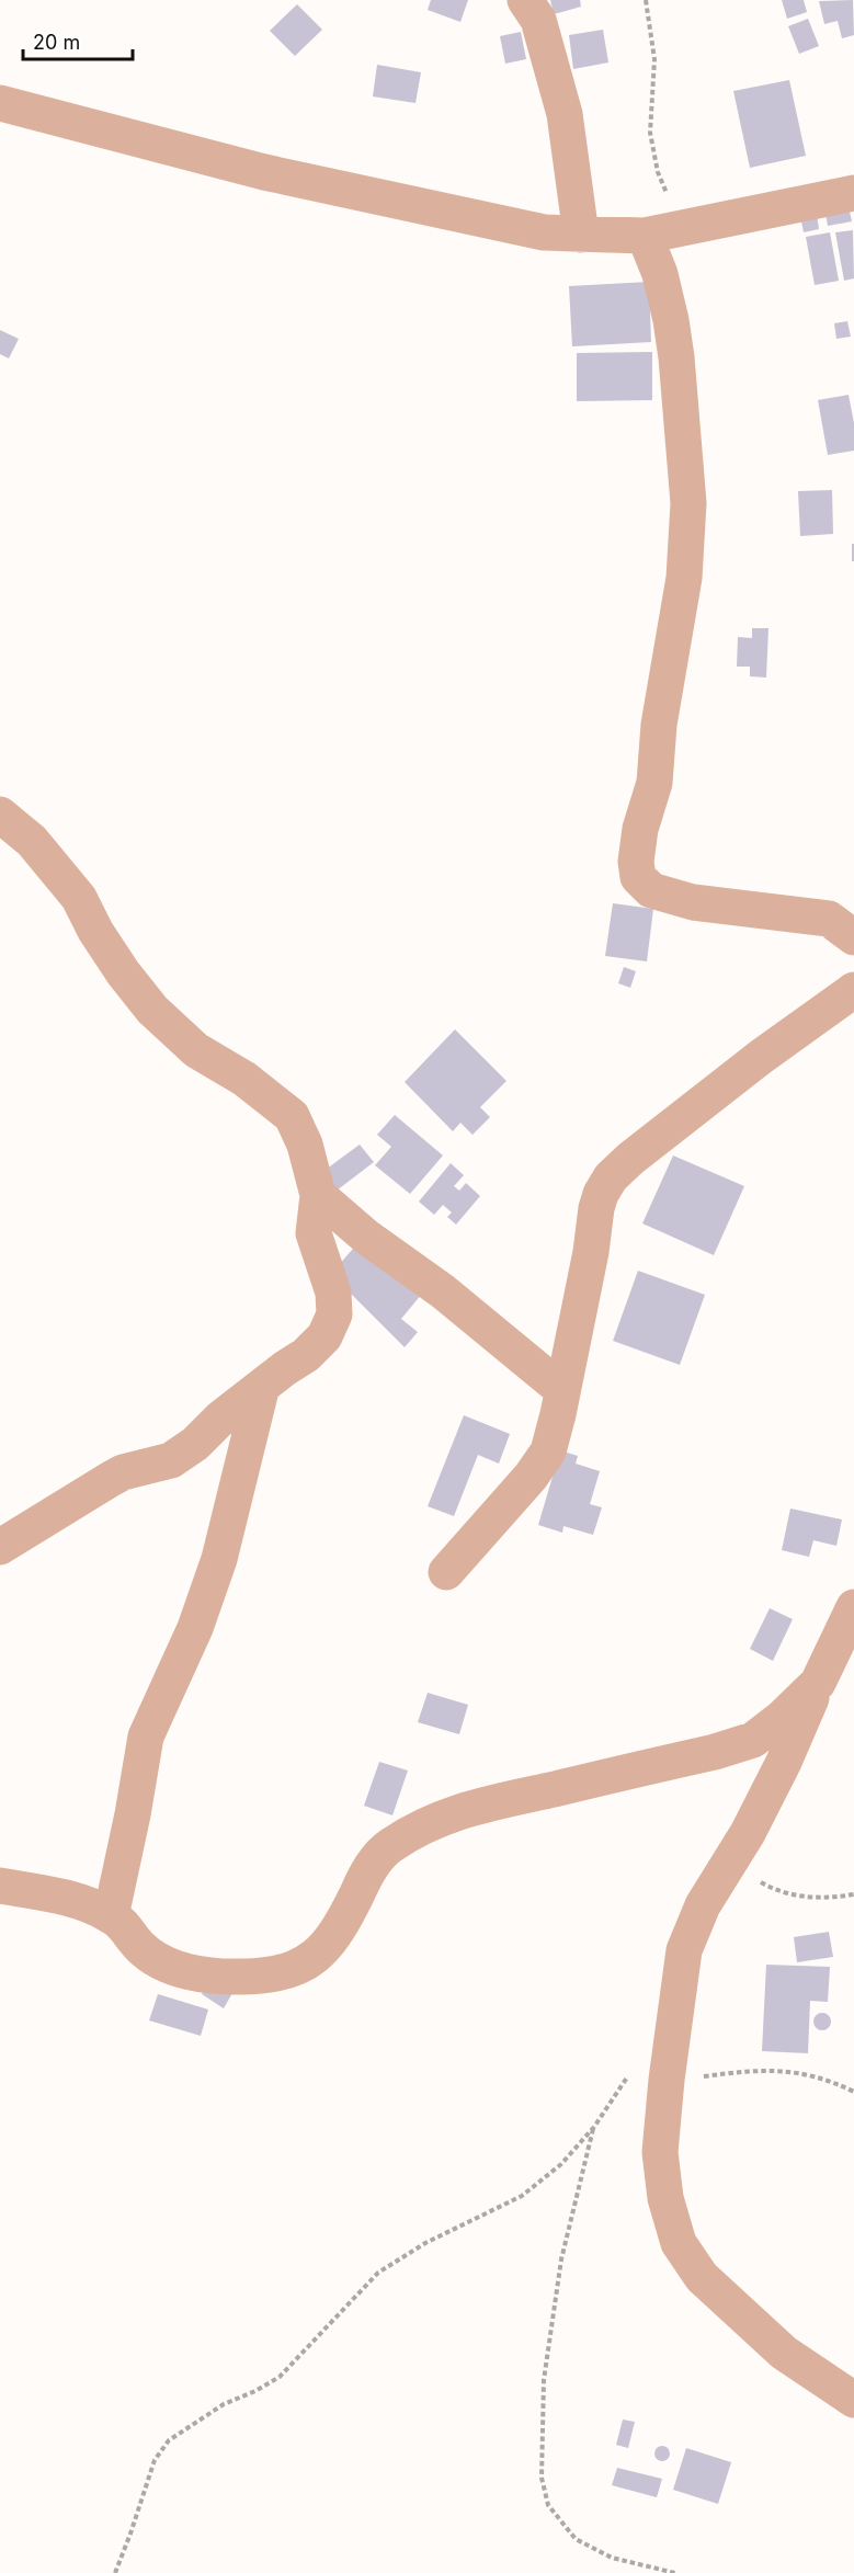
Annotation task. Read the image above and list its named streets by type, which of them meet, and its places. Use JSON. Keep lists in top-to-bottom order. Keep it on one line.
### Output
{"scale_bar":"20 m"}
